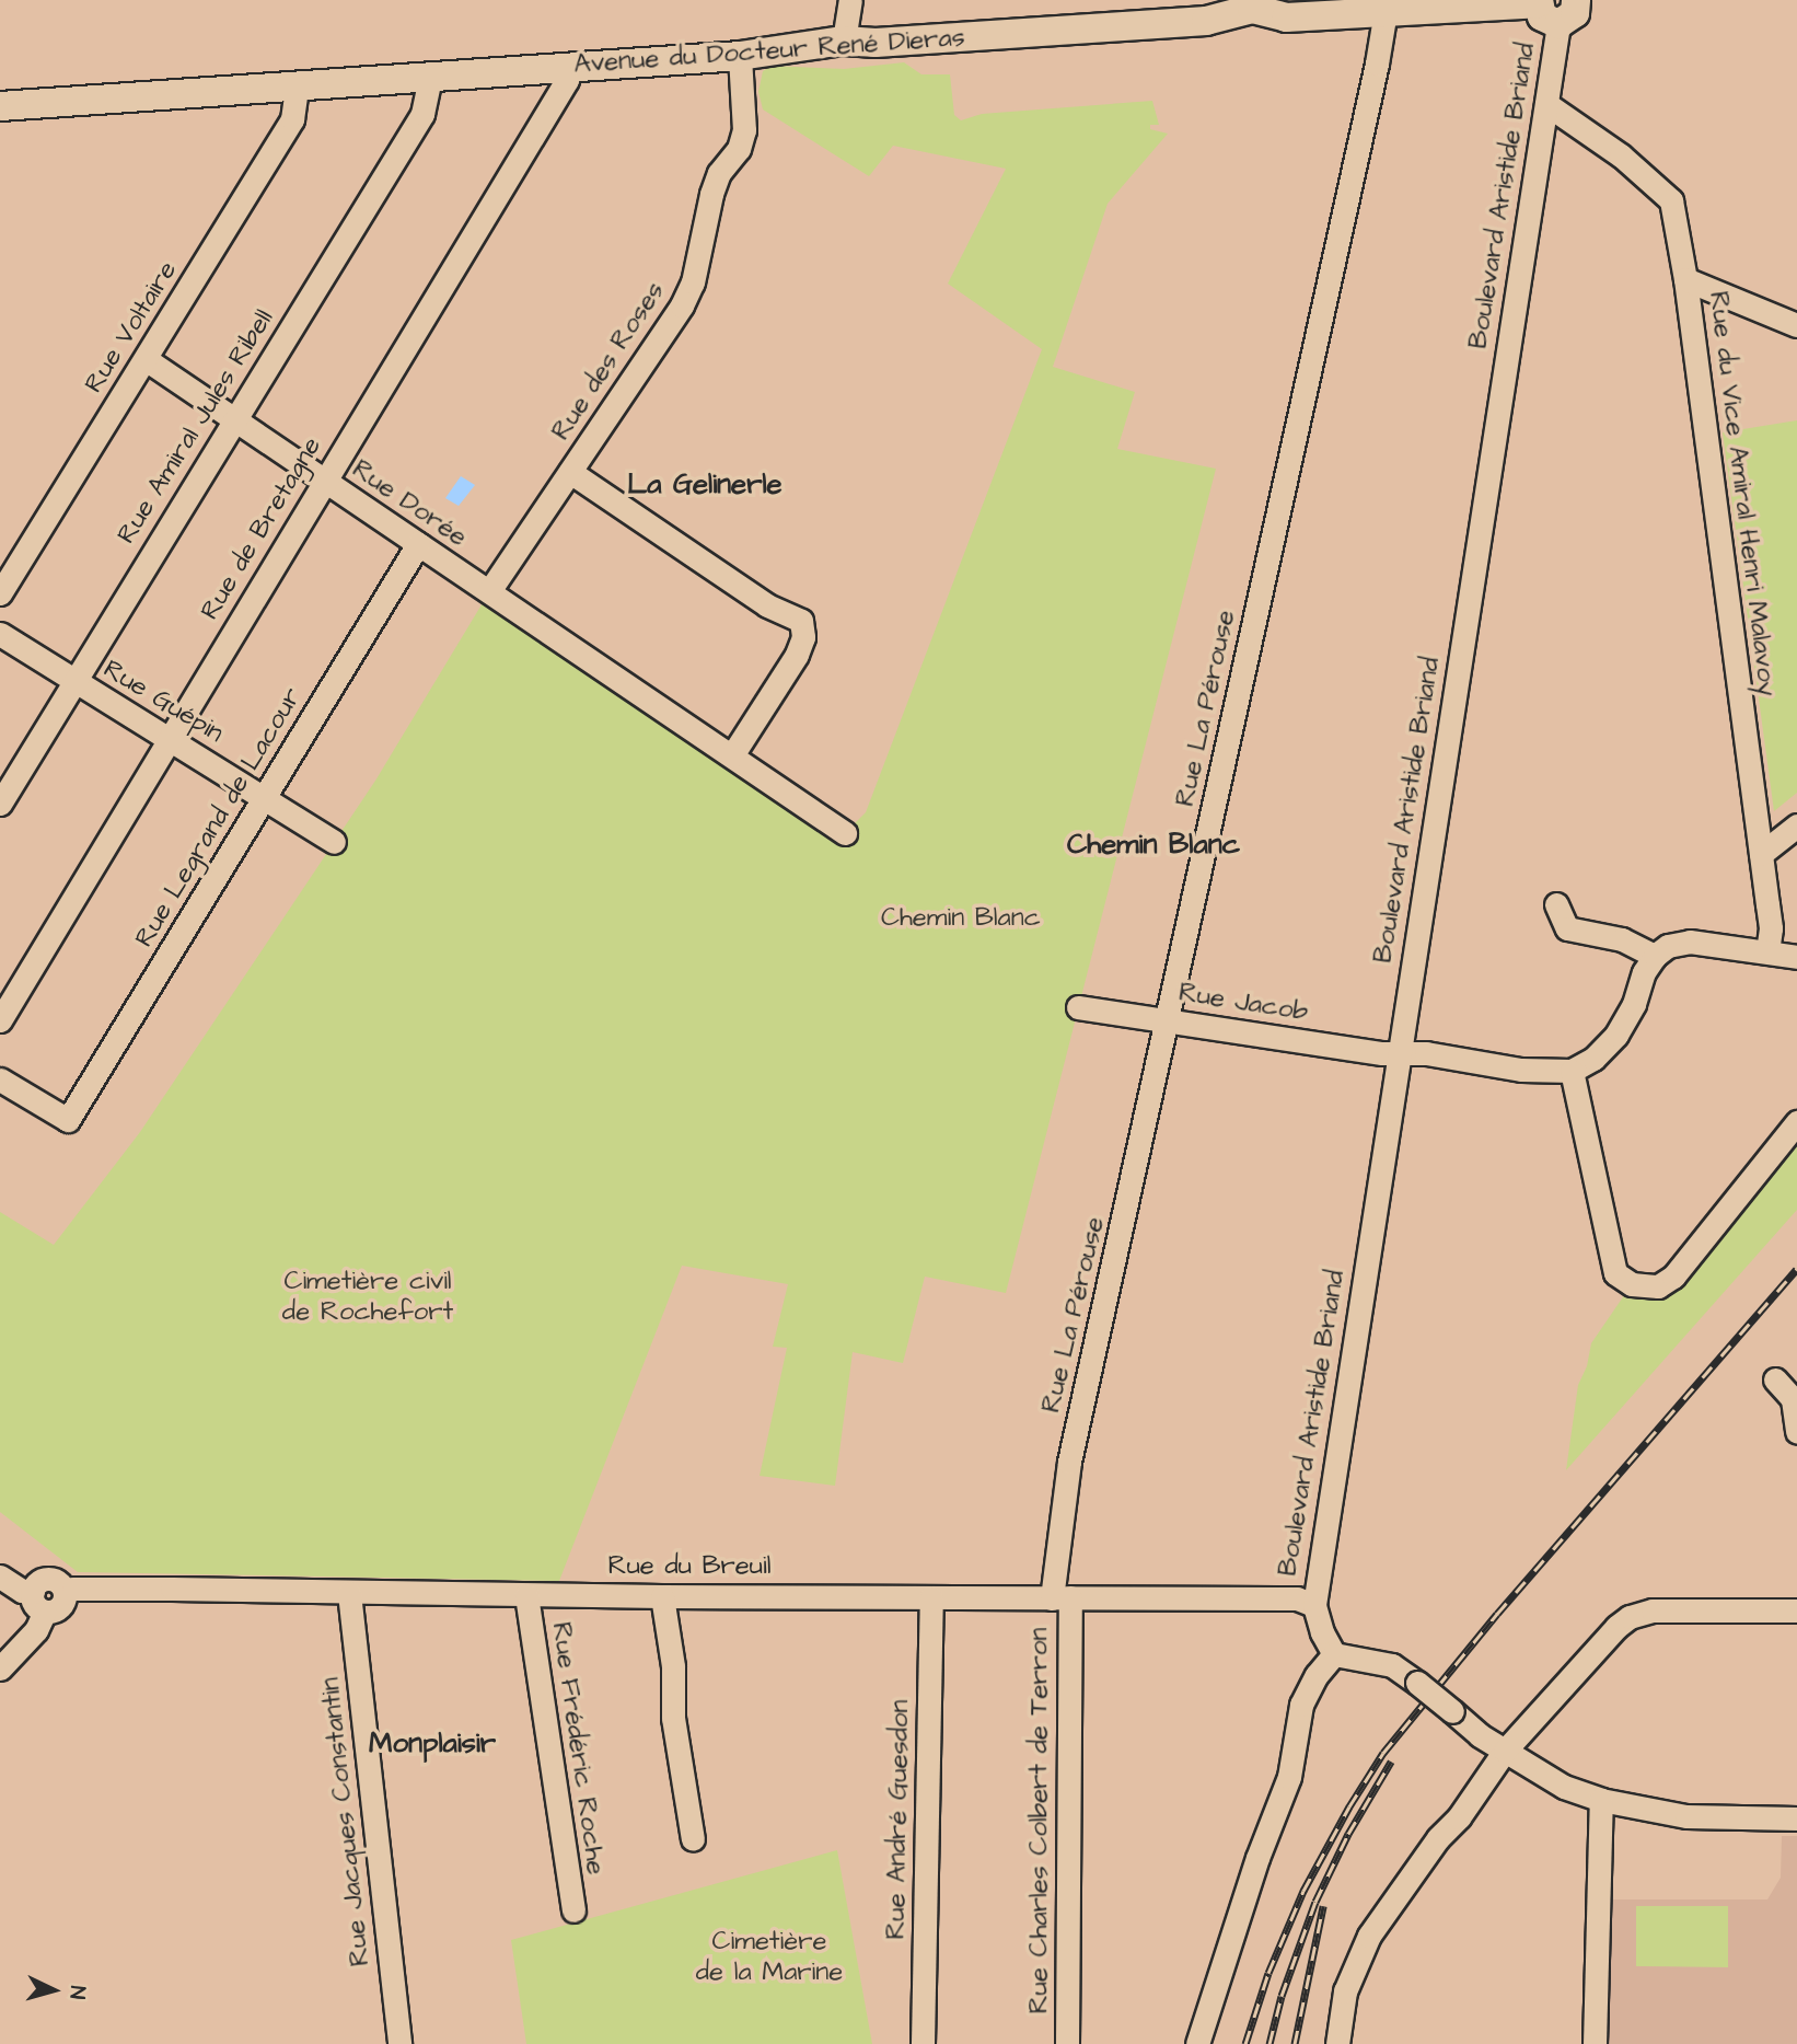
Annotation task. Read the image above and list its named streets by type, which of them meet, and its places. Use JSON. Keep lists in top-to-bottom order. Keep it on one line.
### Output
{"streets":{"main road":["Avenue du Docteur René Dieras"],"street":["Boulevard Aristide Briand","Rue Voltaire","Rue des Roses","Rue Amiral Jules Ribell","Rue du Vice Amiral Henri Malavoy","Rue Dorée","Rue de Bretagne","Rue Guépin","Rue La Pérouse","Rue Legrand de Lacour","Rue Jacob","Rue du Breuil","Rue Frédéric Roche","Rue André Guesdon","Rue Charles Colbert de Terron","Rue Jacques Constantin"]},"crossings":[["Avenue du Docteur René Dieras","Boulevard Aristide Briand"],["Avenue du Docteur René Dieras","Rue Voltaire"],["Avenue du Docteur René Dieras","Rue des Roses"],["Avenue du Docteur René Dieras","Rue Amiral Jules Ribell"],["Avenue du Docteur René Dieras","Rue de Bretagne"],["Avenue du Docteur René Dieras","Rue La Pérouse"],["Boulevard Aristide Briand","Rue du Vice Amiral Henri Malavoy"],["Boulevard Aristide Briand","Rue Jacob"],["Boulevard Aristide Briand","Rue du Breuil"],["Rue Voltaire","Rue Dorée"],["Rue des Roses","Rue Dorée"],["Rue Amiral Jules Ribell","Rue Dorée"],["Rue Amiral Jules Ribell","Rue Guépin"],["Rue Dorée","Rue de Bretagne"],["Rue Dorée","Rue Legrand de Lacour"],["Rue de Bretagne","Rue Guépin"],["Rue Guépin","Rue Legrand de Lacour"],["Rue La Pérouse","Rue Jacob"],["Rue La Pérouse","Rue du Breuil"],["Rue La Pérouse","Rue Charles Colbert de Terron"],["Rue du Breuil","Rue Frédéric Roche"],["Rue du Breuil","Rue André Guesdon"],["Rue du Breuil","Rue Charles Colbert de Terron"],["Rue du Breuil","Rue Jacques Constantin"]],"districts":["La Gelinerle","Chemin Blanc","Monplaisir"],"parks":["Chemin Blanc","Cimetière civil de Rochefort","Cimetière de la Marine"],"north":"right"}
